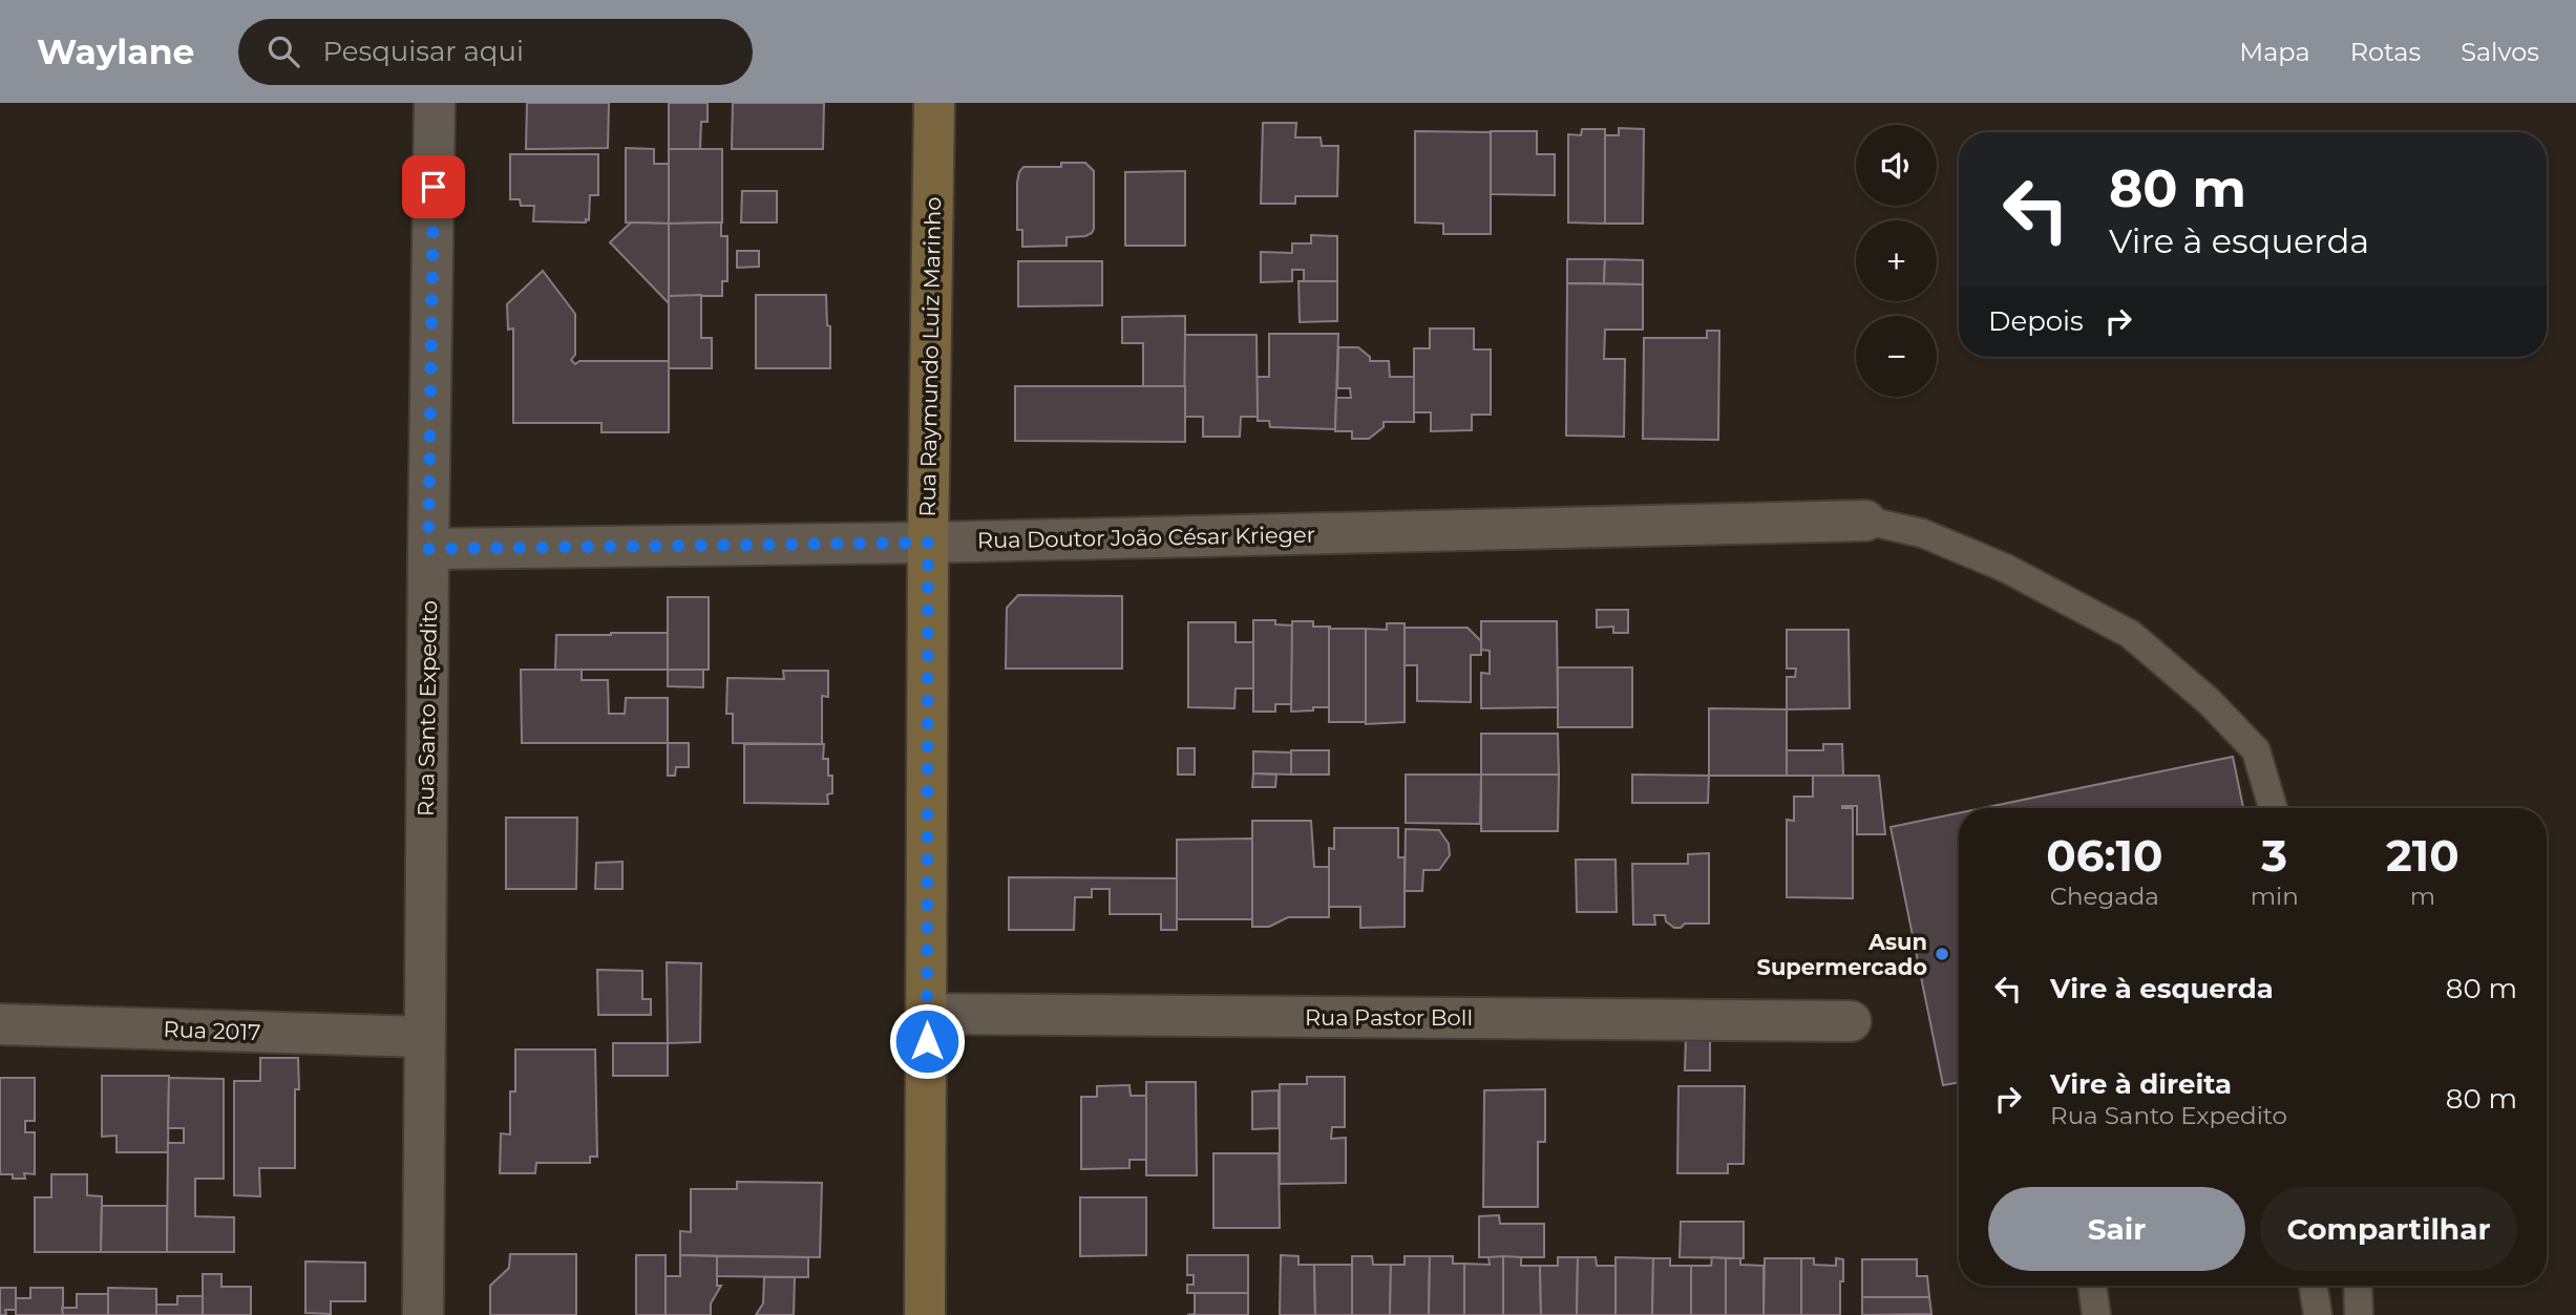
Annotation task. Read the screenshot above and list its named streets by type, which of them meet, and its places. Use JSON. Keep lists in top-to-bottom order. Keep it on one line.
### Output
{"streets":{"street":["Rua Raymundo Luiz Marinho","Rua Doutor João César Krieger","Rua Santo Expedito","Rua Pastor Boll","Rua 2017"]},"crossings":[["Rua Raymundo Luiz Marinho","Rua Doutor João César Krieger"],["Rua Raymundo Luiz Marinho","Rua Pastor Boll"],["Rua Doutor João César Krieger","Rua Santo Expedito"],["Rua Santo Expedito","Rua 2017"]],"places":["Asun Supermercado"],"page":{"header":"Waylane","search":"Pesquisar aqui","nav":["Mapa","Rotas","Salvos"],"map_buttons":["+","−"],"turn":["80 m","Vire à esquerda"],"then":"Depois","eta":["06:10","Chegada","3","min","210","m"],"list":[{"name":"Vire à esquerda","value":"80 m"},{"name":"Vire à direita","note":"Rua Santo Expedito","value":"80 m"}],"buttons":["Sair","Compartilhar"]}}
